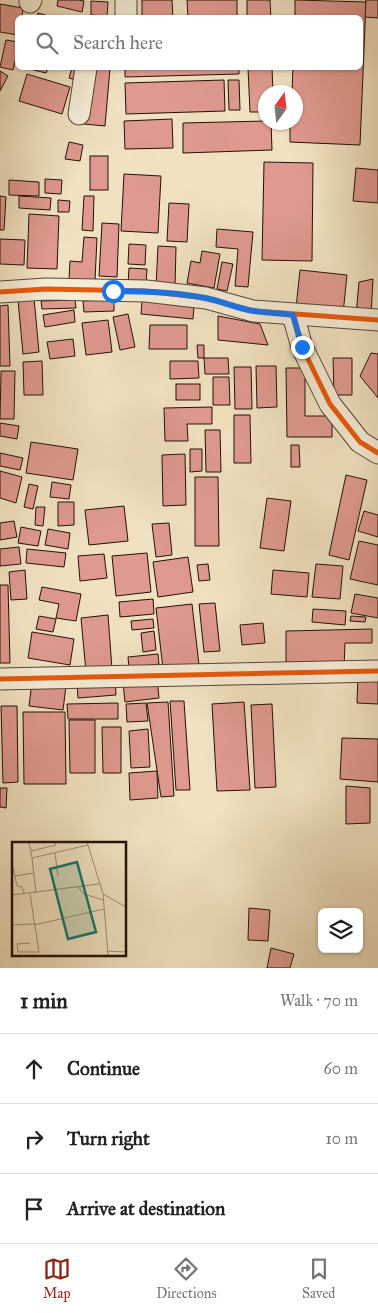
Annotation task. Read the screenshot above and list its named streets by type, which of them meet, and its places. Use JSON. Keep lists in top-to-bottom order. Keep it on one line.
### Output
{"north":"top","page":{"search":"Search here","heading":["1 min","Walk · 70 m"],"list":[["Continue","60 m"],["Turn right","10 m"],"Arrive at destination"],"nav":["Map","Directions","Saved"]}}
